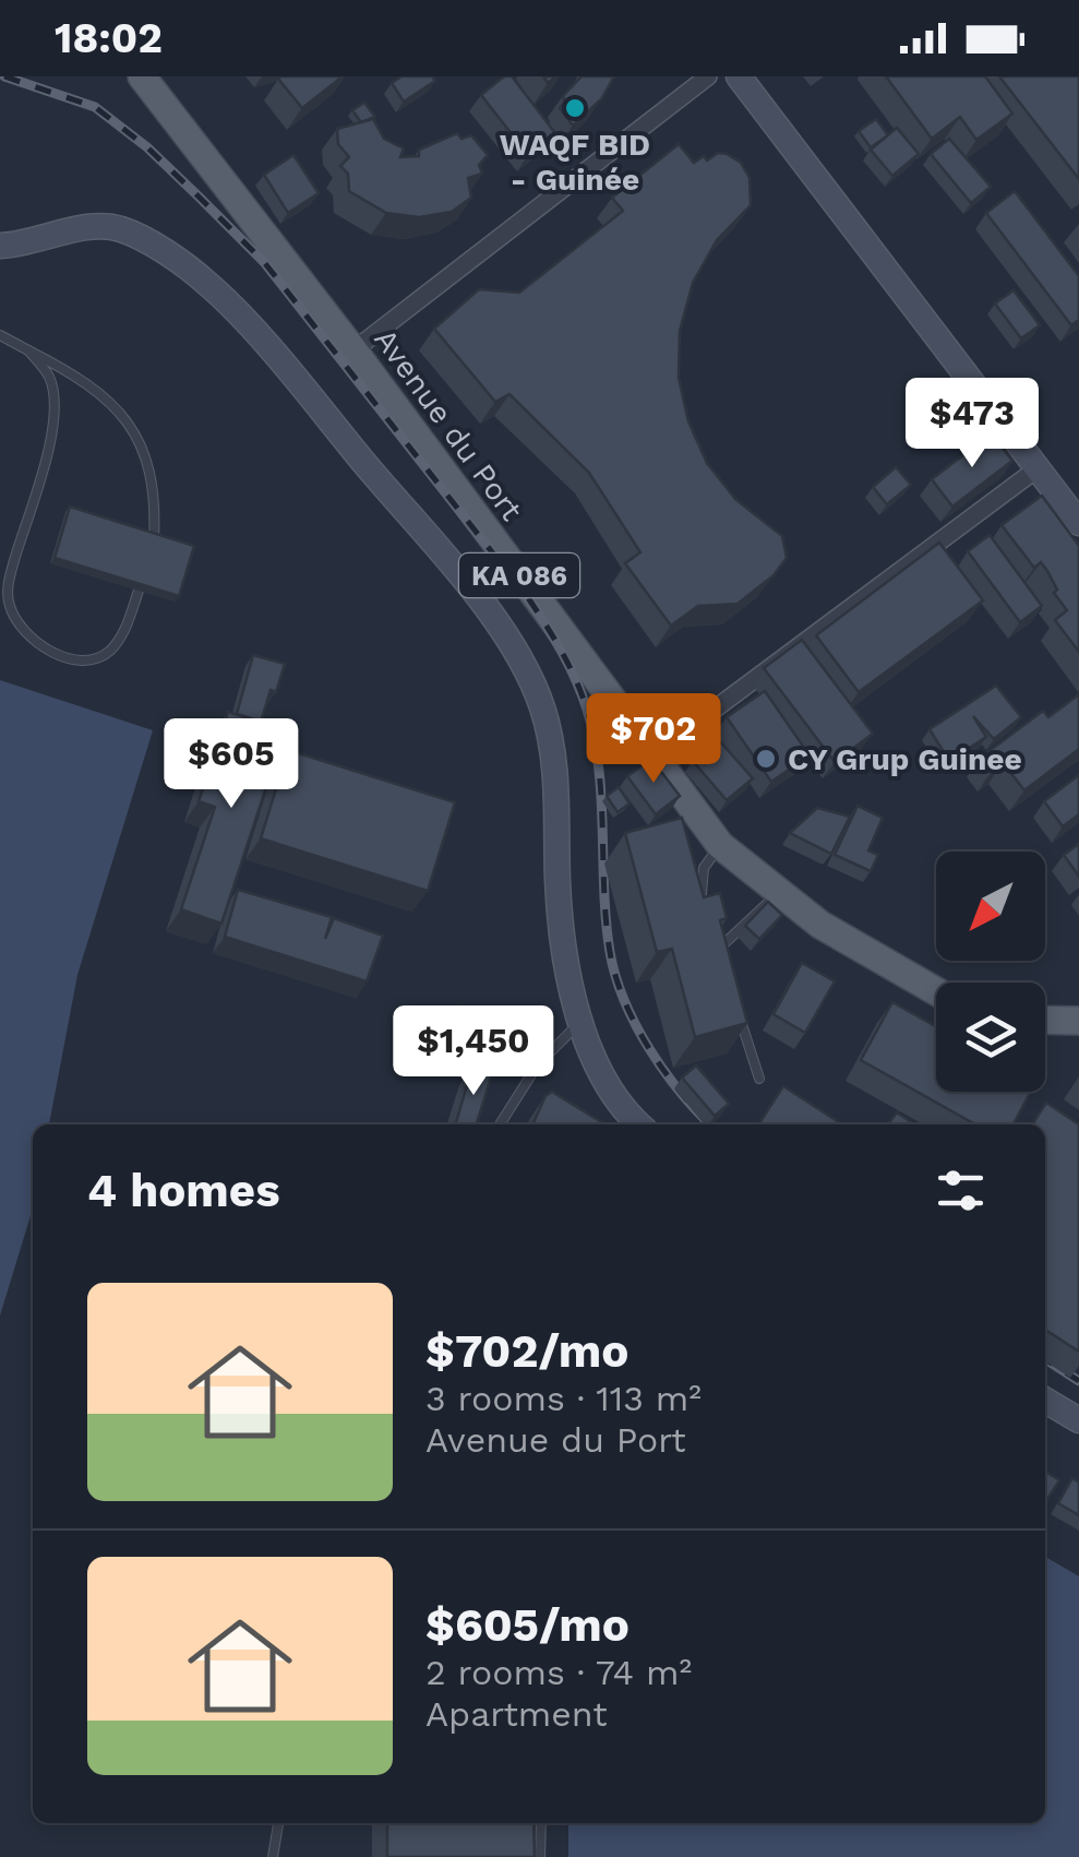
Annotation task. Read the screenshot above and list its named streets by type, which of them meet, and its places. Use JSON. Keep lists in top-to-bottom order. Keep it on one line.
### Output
{"streets":{"main road":["Avenue du Port","KA 086"]},"places":["WAQF BID - Guinée","CY Grup Guinee"],"north":"bottom left","page":{"status":"18:02","price":["$473","$702","$605","$1,450"],"heading":"4 homes","list":[{"name":"$702/mo","note":"3 rooms · 113 m² · Avenue du Port"},{"name":"$605/mo","note":"2 rooms · 74 m² · Apartment"}]}}
